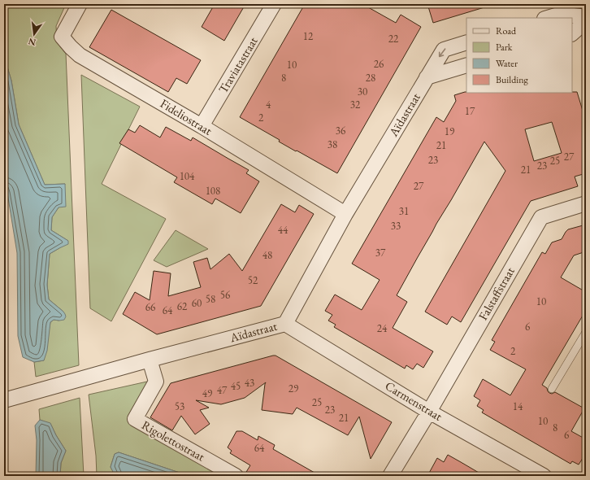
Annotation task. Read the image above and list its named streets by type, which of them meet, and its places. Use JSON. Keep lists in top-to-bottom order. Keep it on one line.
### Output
{"streets":{"street":["Traviatastraat","Aïdastraat","Fideliostraat","Falstaffstraat","Carmenstraat","Rigolettostraat"]},"crossings":[["Traviatastraat","Fideliostraat"],["Aïdastraat","Fideliostraat"],["Aïdastraat","Carmenstraat"],["Aïdastraat","Rigolettostraat"],["Falstaffstraat","Carmenstraat"]],"house_numbers":["12","22","26","10","8","28","30","4","32","17","2","36","19","38","21","27","23","25","23","21","104","27","108","31","33","44","37","48","52","56","58","10","60","62","66","64","6","24","2","43","45","29","47","49","25","53","14","23","21","10","8","6","64"],"legend":["Road","Park","Water","Building"],"north":"bottom"}
